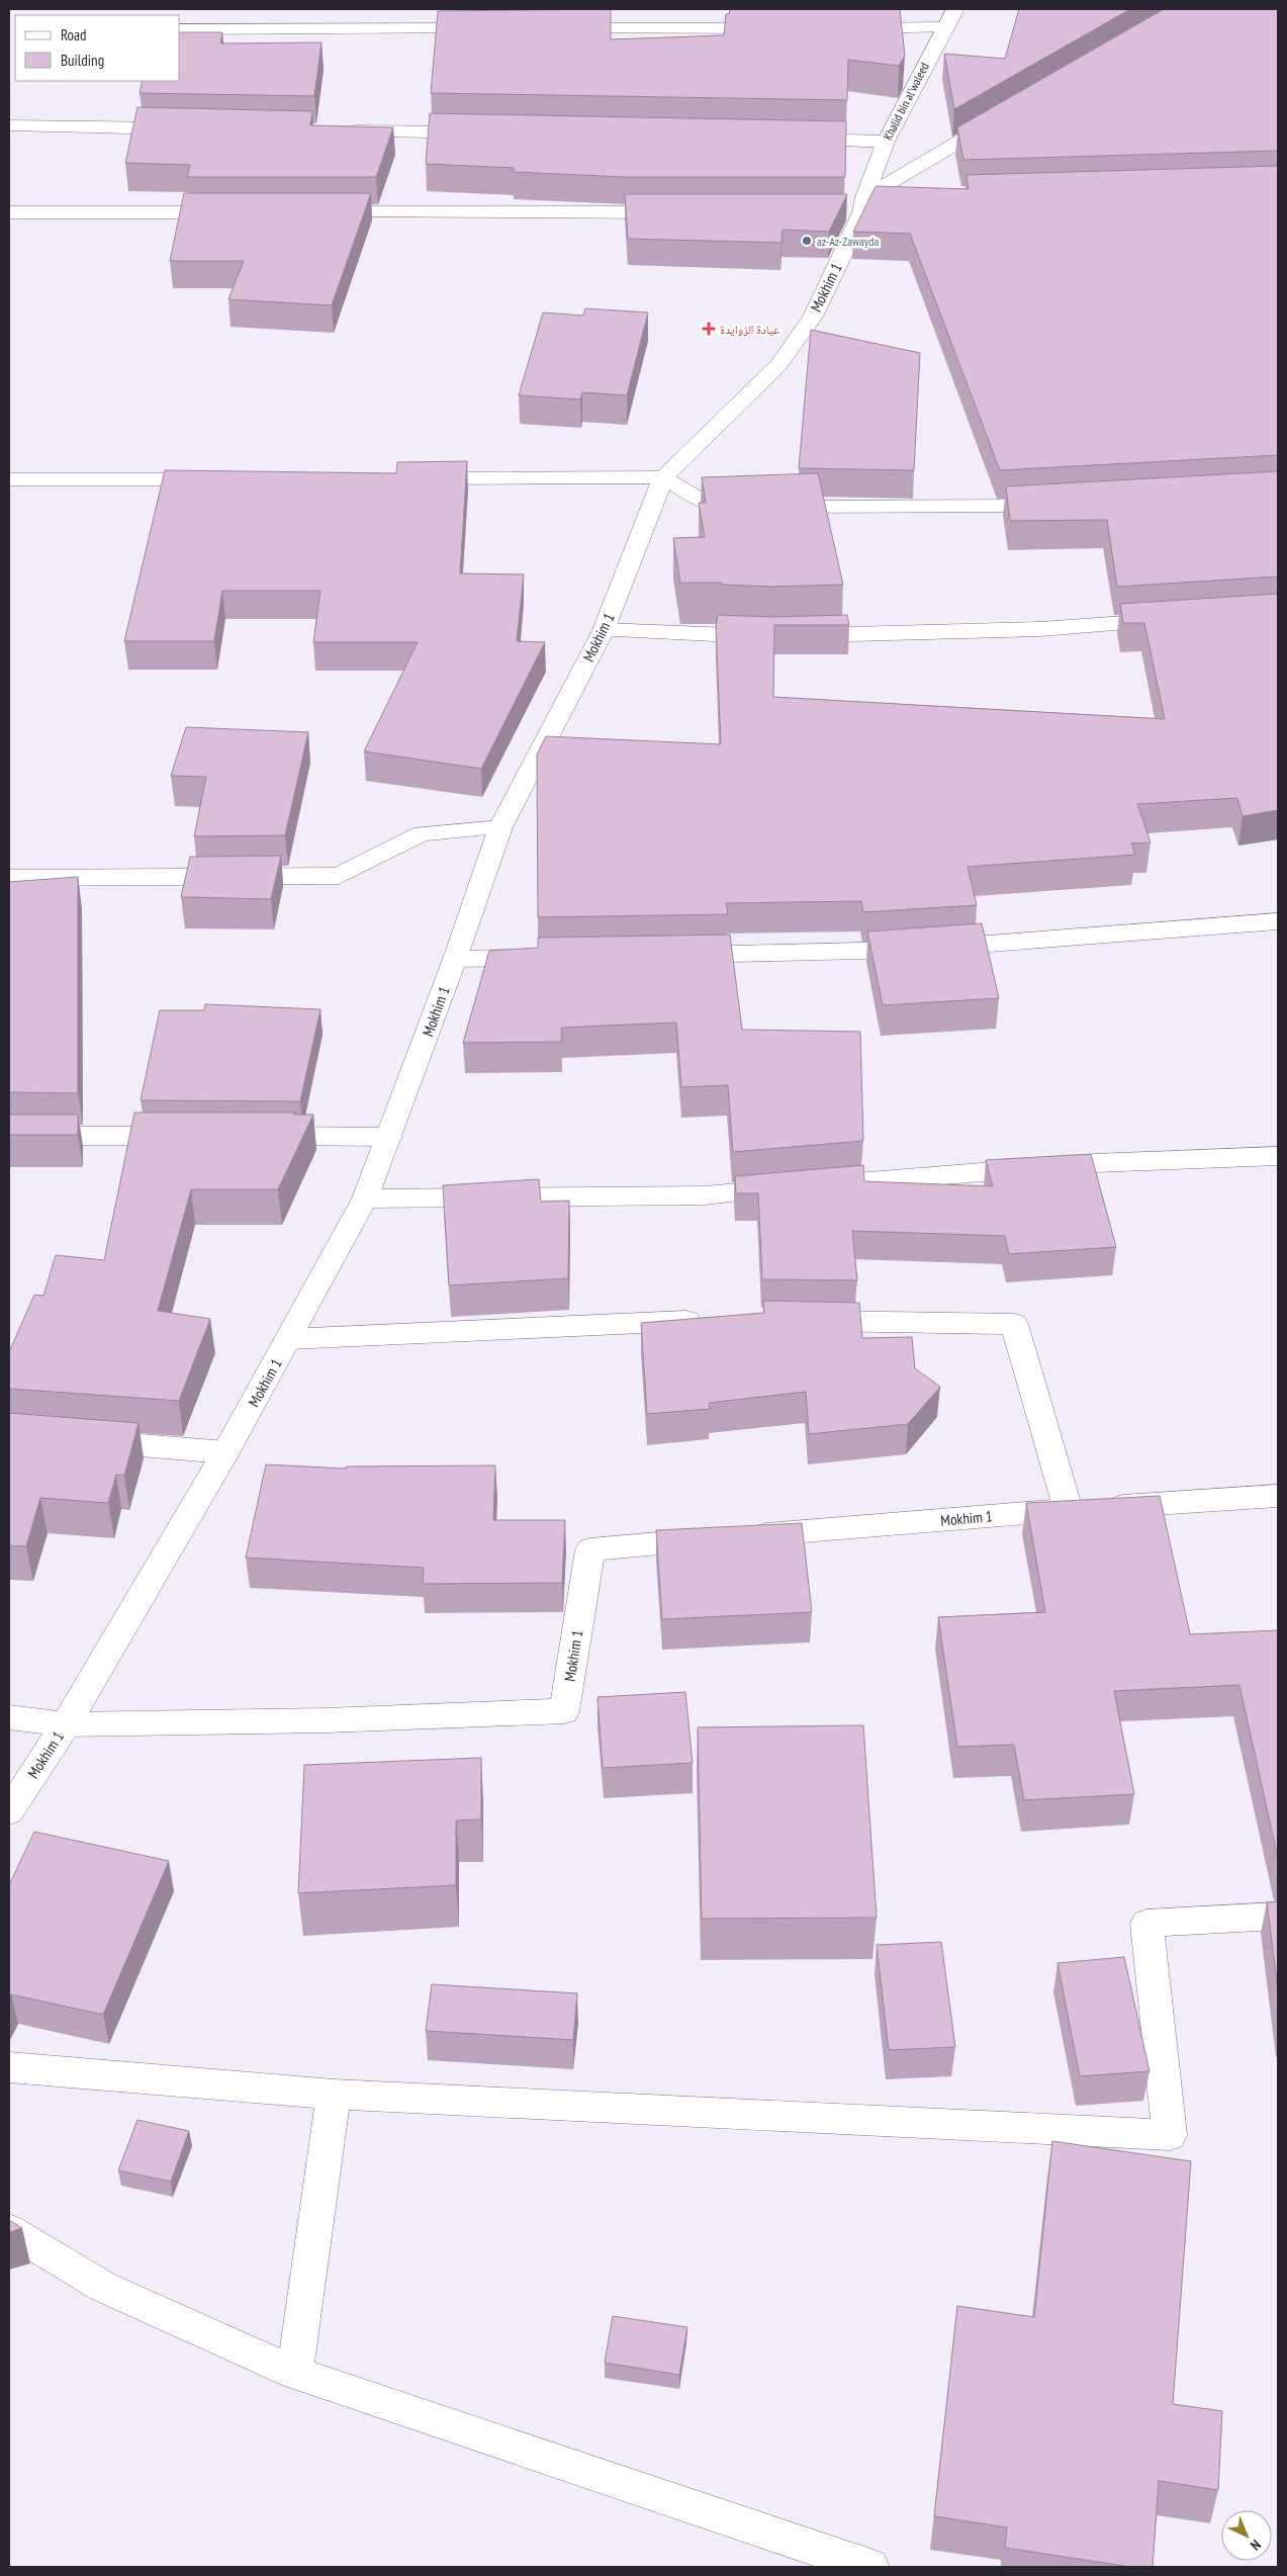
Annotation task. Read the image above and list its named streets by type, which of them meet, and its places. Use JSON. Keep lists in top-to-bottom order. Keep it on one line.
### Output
{"streets":{"street":["Khalid bin al'waleed","Mokhim 1"]},"crossings":[["Khalid bin al'waleed","Mokhim 1"]],"places":{"other":["az-Az-Zawayda"],"health":["عيادة الزوايدة"]},"legend":["Road","Building"],"north":"bottom right"}
